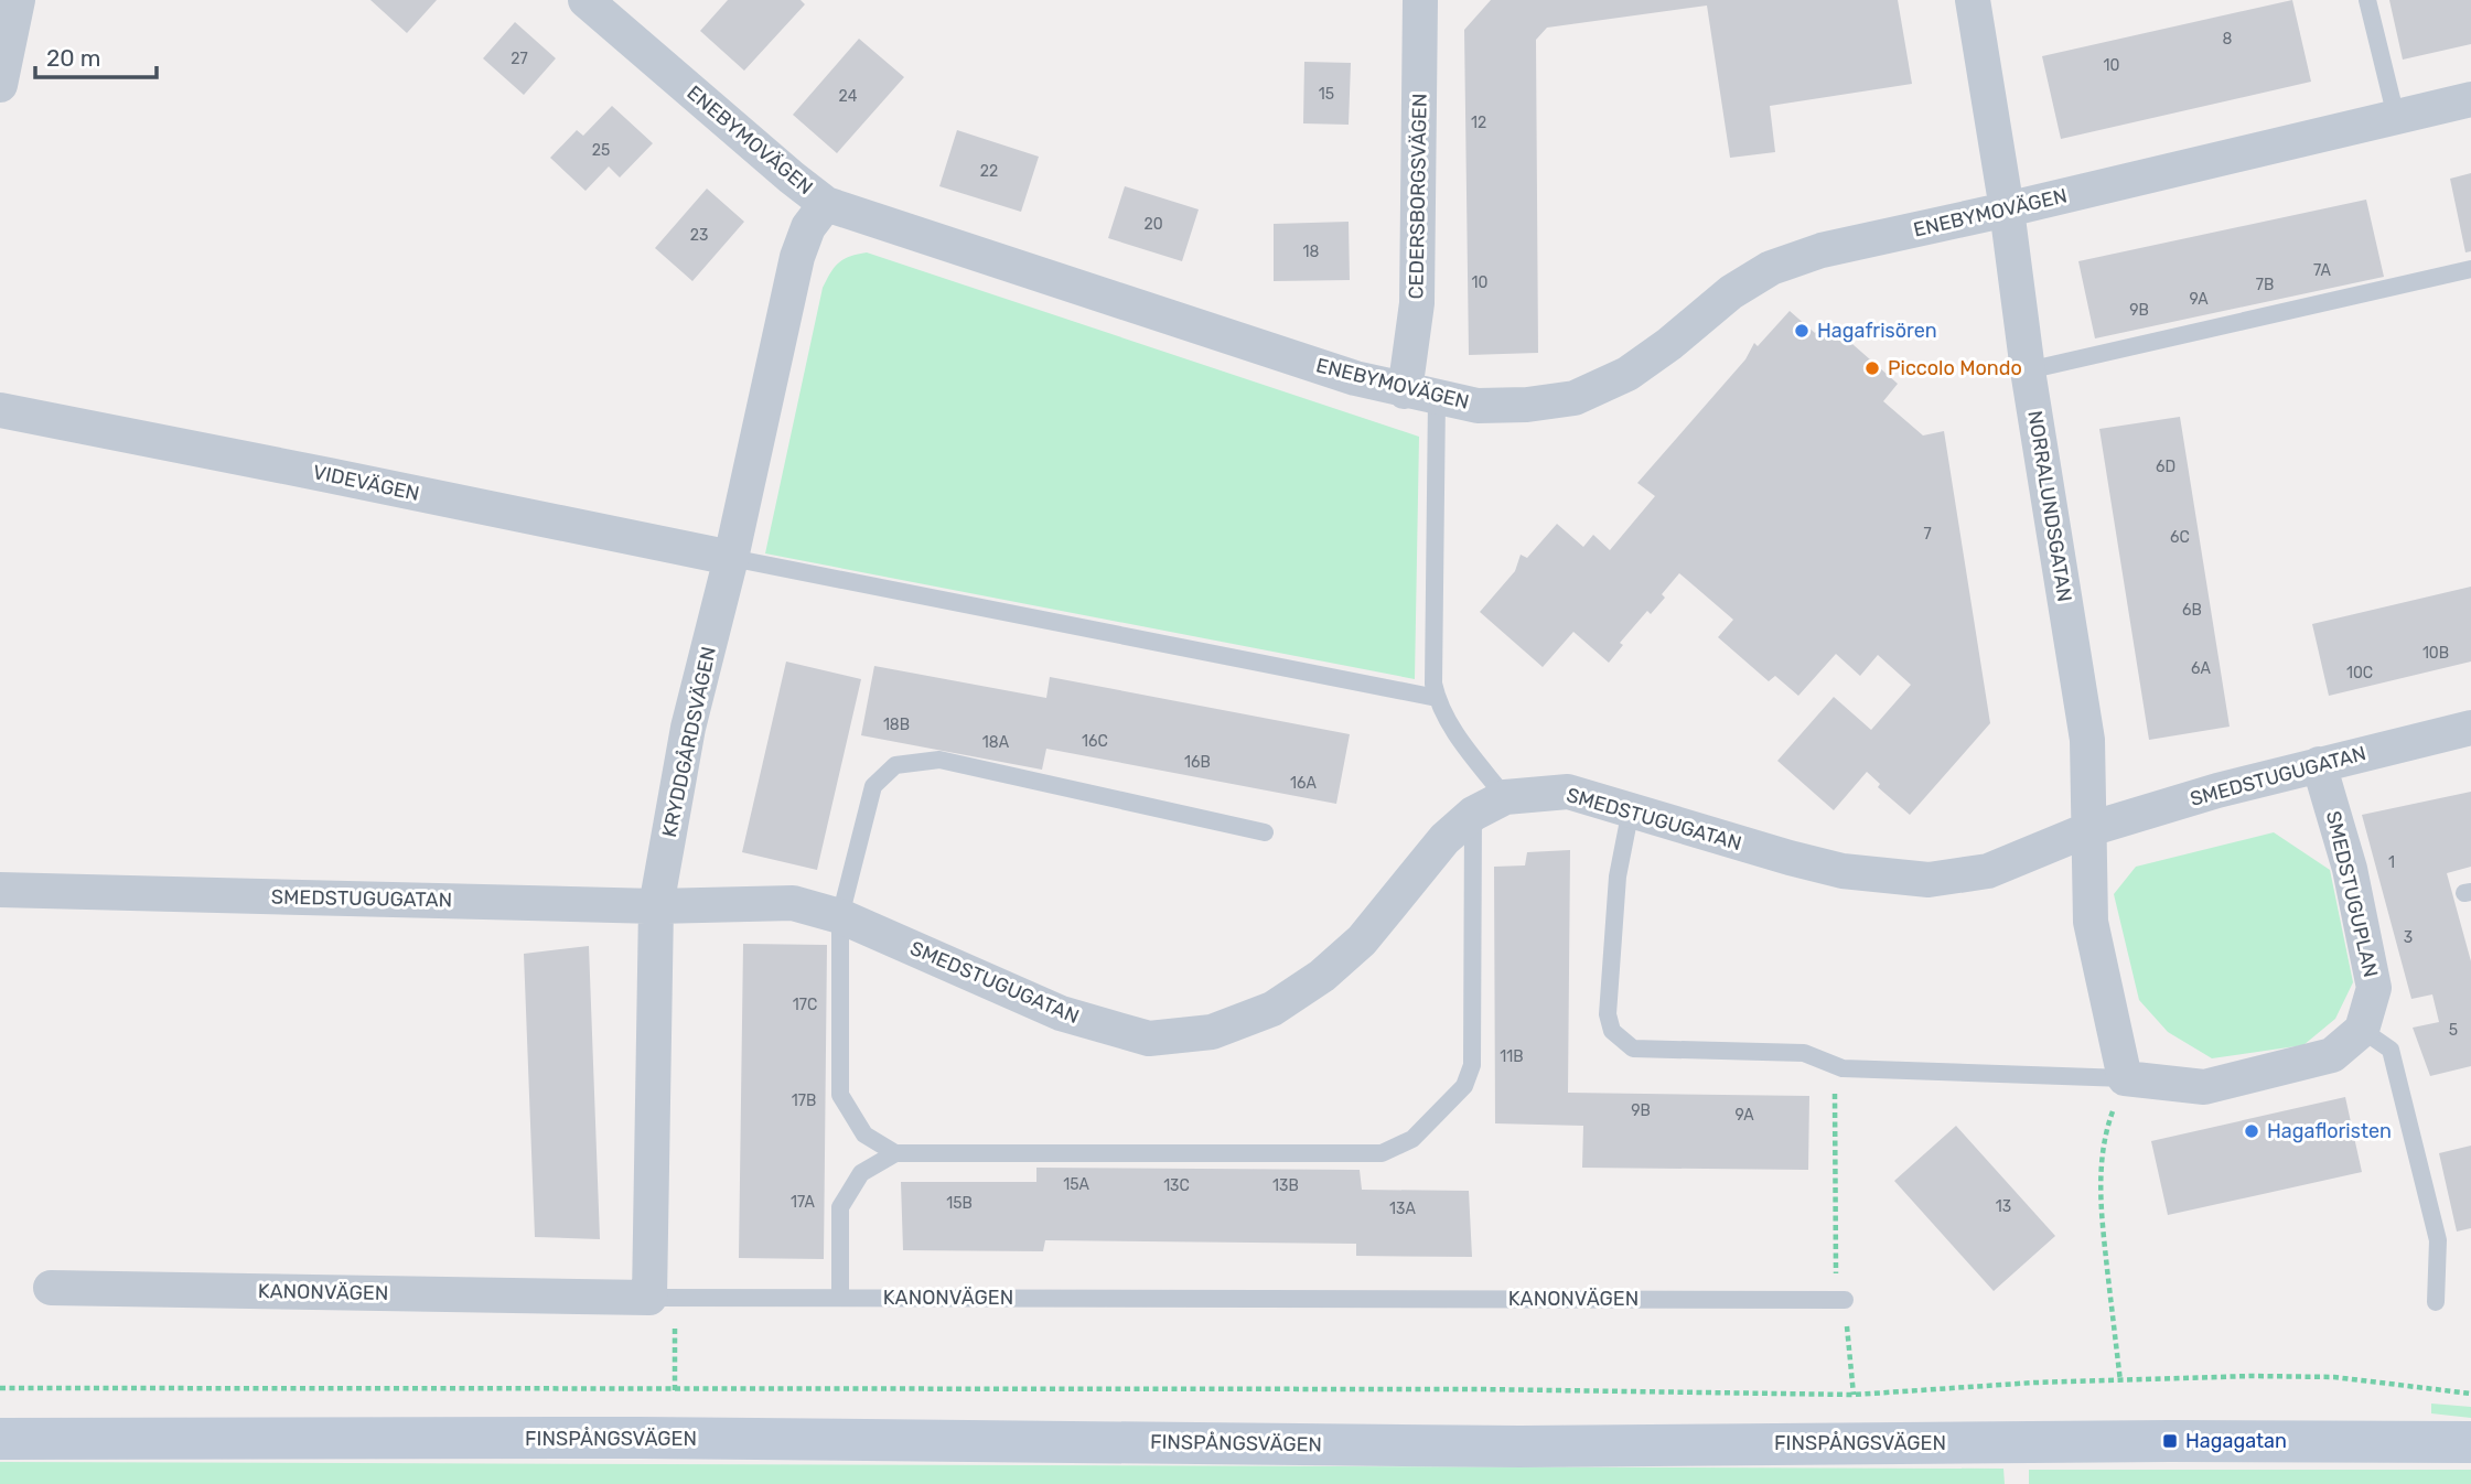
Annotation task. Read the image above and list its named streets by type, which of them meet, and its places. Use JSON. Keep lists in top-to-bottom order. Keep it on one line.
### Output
{"streets":{"main road":["FINSPÅNGSVÄGEN"],"street":["ENEBYMOVÄGEN","CEDERSBORGSVÄGEN","VIDEVÄGEN","NORRALUNDSGATAN","KRYDDGÅRDSVÄGEN","SMEDSTUGUGATAN","SMEDSTUGUPLAN","KANONVÄGEN"]},"crossings":[["ENEBYMOVÄGEN","CEDERSBORGSVÄGEN"],["ENEBYMOVÄGEN","NORRALUNDSGATAN"],["ENEBYMOVÄGEN","KRYDDGÅRDSVÄGEN"],["VIDEVÄGEN","KRYDDGÅRDSVÄGEN"],["NORRALUNDSGATAN","SMEDSTUGUGATAN"],["KRYDDGÅRDSVÄGEN","SMEDSTUGUGATAN"],["KRYDDGÅRDSVÄGEN","KANONVÄGEN"],["SMEDSTUGUGATAN","SMEDSTUGUPLAN"]],"places":{"other":["Hagafrisören","Piccolo Mondo","Hagafloristen"],"transit":["Hagagatan"]},"house_numbers":["8","27","10","15","24","12","25","22","20","23","18","7A","10","7B","9A","9B","6D","7","6C","6B","10B","6A","10C","18B","16C","18A","16B","16A","1","3","17C","5","11B","17B","9B","9A","15A","13C","13B","17A","15B","13","13A"],"scale_bar":"20 m"}
